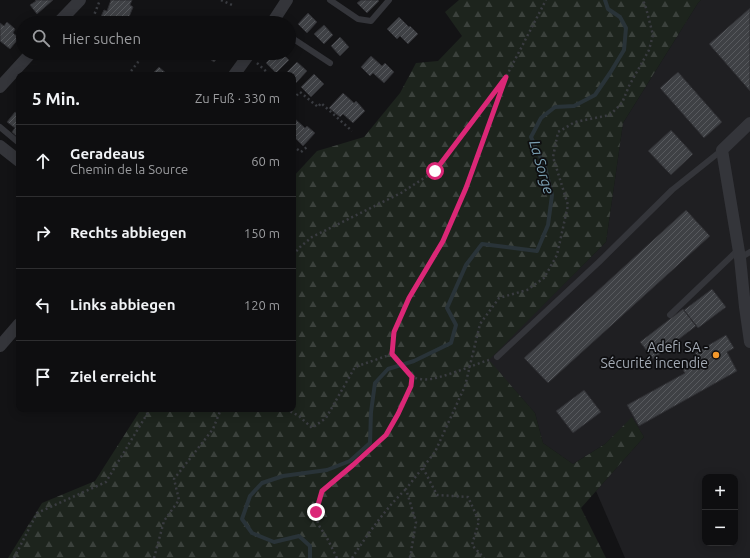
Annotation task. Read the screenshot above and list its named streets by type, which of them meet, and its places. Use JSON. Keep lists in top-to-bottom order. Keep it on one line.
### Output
{"water":["La Sorge"],"places":["Adefi SA - Sécurité incendie"],"page":{"search":"Hier suchen","heading":["5 Min.","Zu Fuß · 330 m"],"list":[["Geradeaus","Chemin de la Source","60 m"],["Rechts abbiegen","150 m"],["Links abbiegen","120 m"],"Ziel erreicht"],"map_buttons":["+","−"]}}
